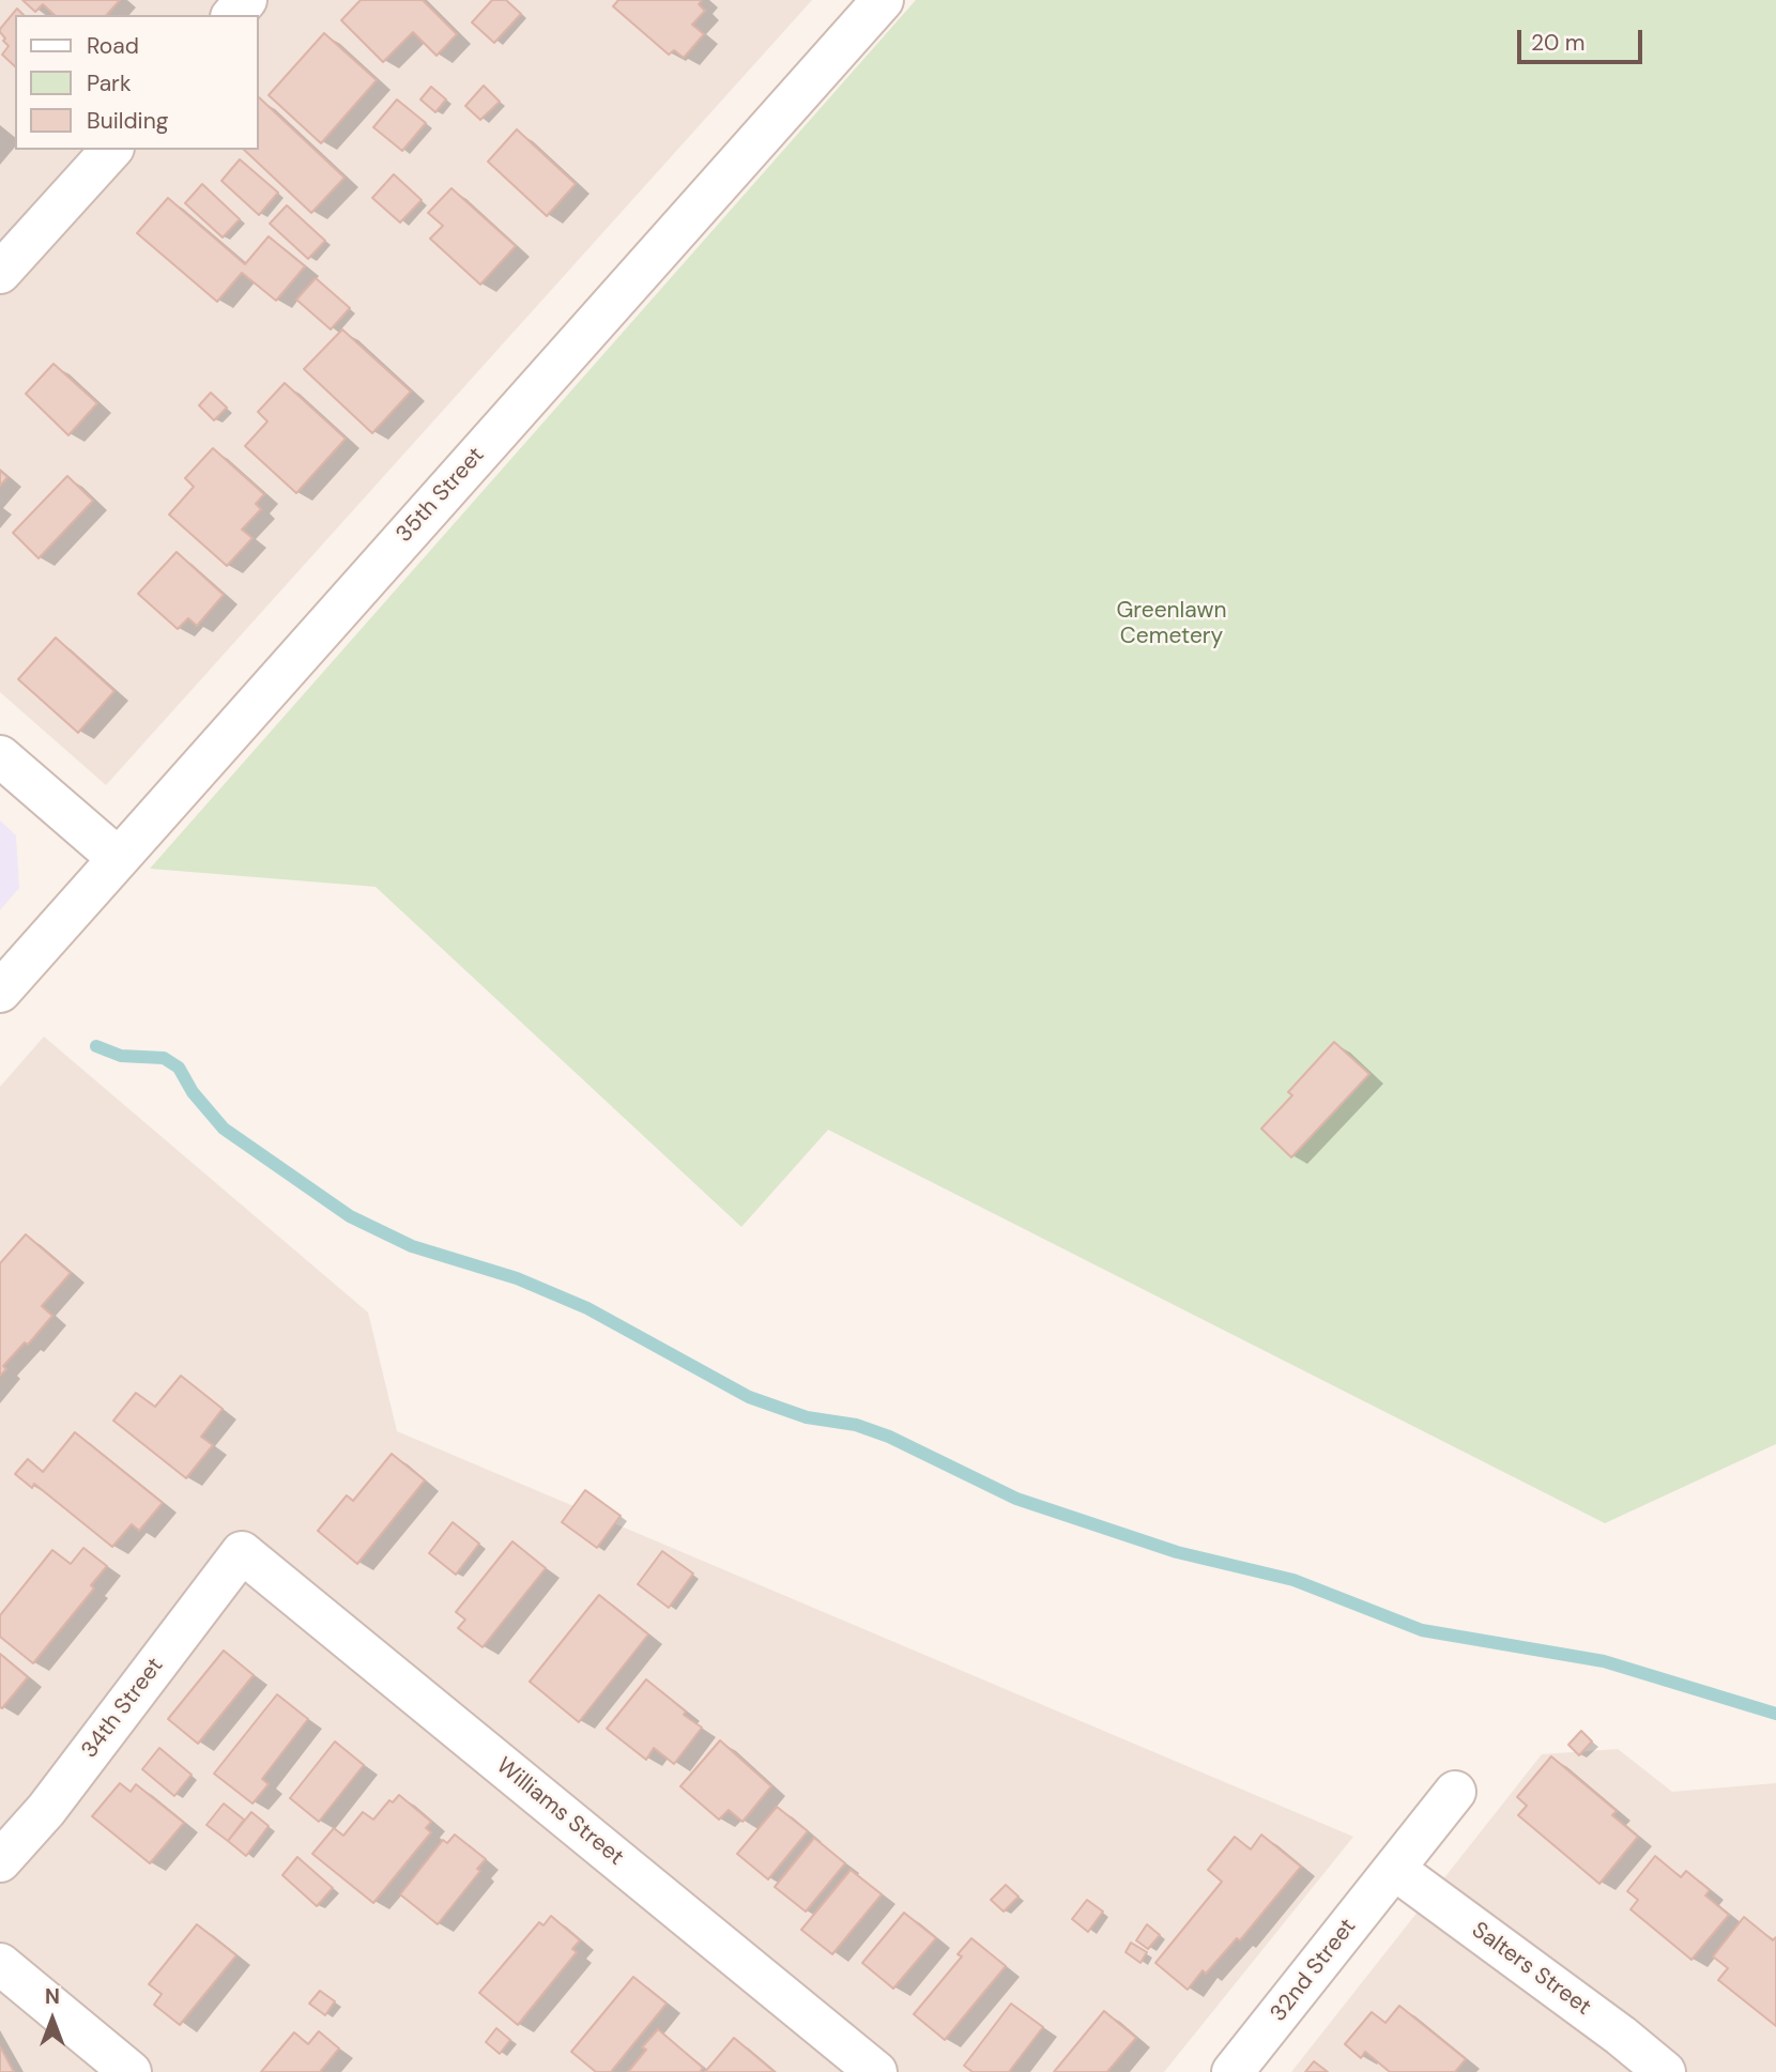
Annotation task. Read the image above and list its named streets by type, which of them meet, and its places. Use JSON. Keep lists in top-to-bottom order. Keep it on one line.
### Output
{"streets":{"street":["35th Street","34th Street","Williams Street","Salters Street","32nd Street"]},"crossings":[["34th Street","Williams Street"],["Salters Street","32nd Street"]],"parks":["Greenlawn Cemetery"],"legend":["Road","Park","Building"],"scale_bar":"20 m","north":"top"}
